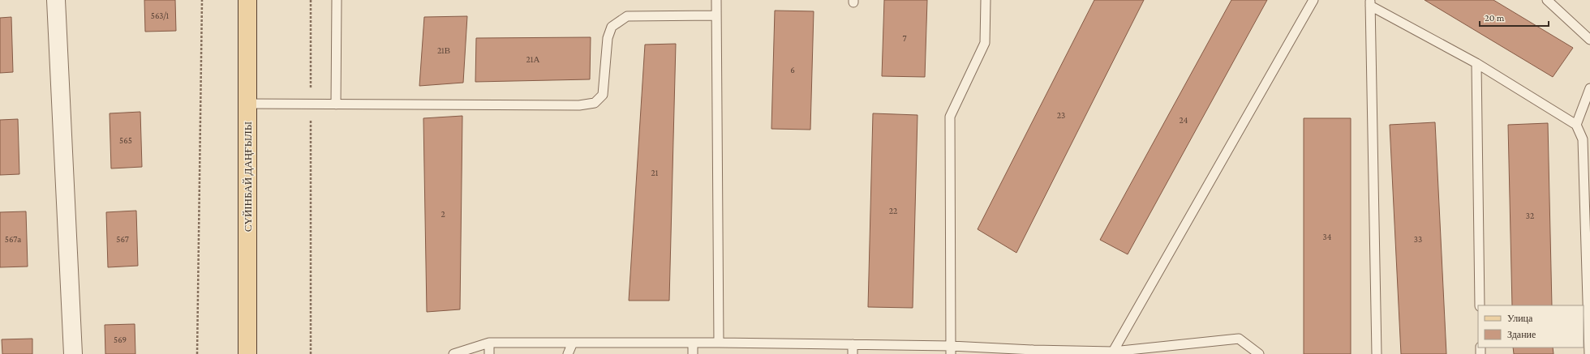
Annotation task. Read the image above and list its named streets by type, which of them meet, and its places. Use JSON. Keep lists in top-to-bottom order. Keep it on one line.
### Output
{"streets":{"main road":["СҮЙІНБАЙ ДАҢҒЫЛЫ"]},"house_numbers":["563/1","7","21В","21А","6","23","24","565","21","22","2","32","34","567а","567","33","569"],"legend":["Улица","Здание"],"scale_bar":"20 m"}
